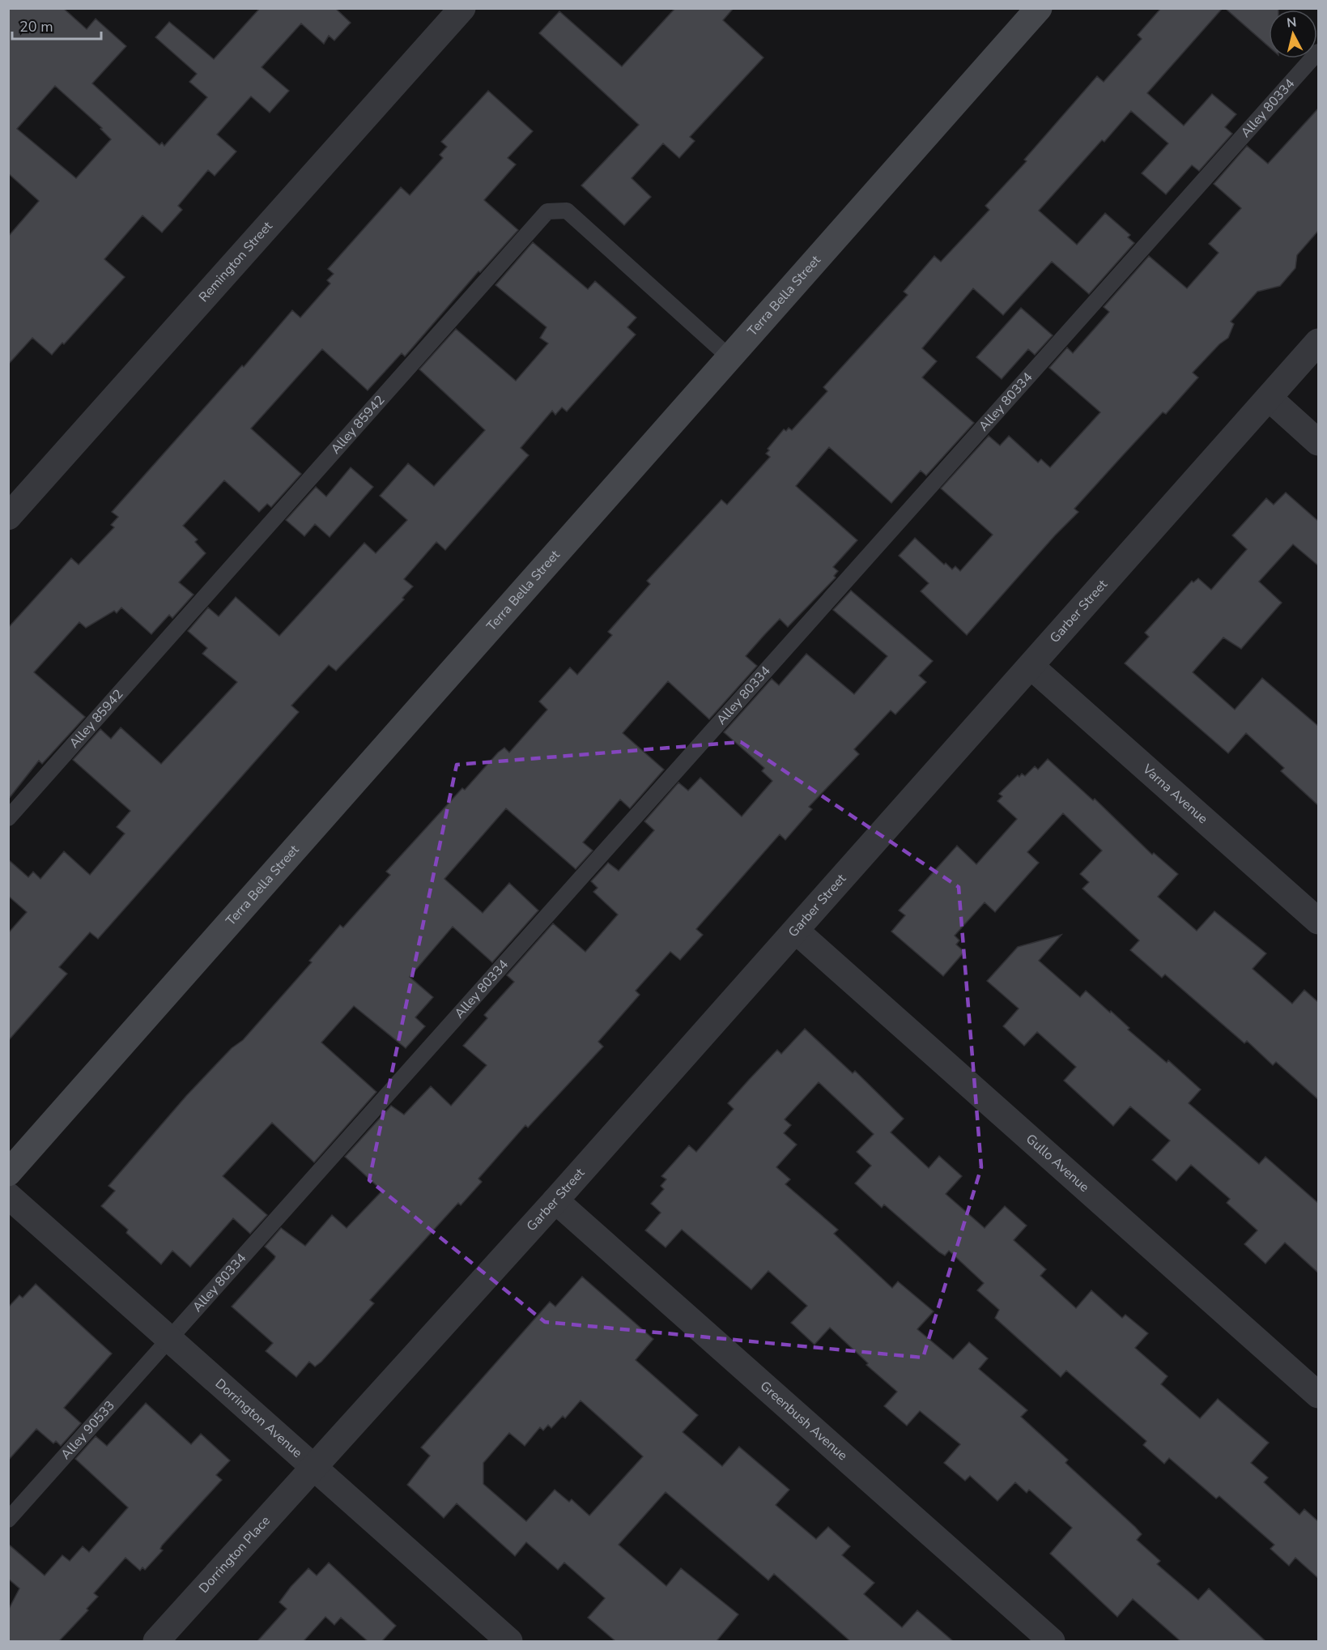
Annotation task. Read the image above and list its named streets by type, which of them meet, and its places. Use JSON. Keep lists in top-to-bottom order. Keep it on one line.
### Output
{"streets":{"main road":["Terra Bella Street"],"street":["Remington Street","Garber Street","Varna Avenue","Gullo Avenue","Dorrington Avenue","Greenbush Avenue","Dorrington Place"],"lane":["Alley 80334","Alley 85942","Alley 90533"]},"crossings":[["Alley 80334","Dorrington Avenue"],["Alley 80334","Alley 90533"],["Terra Bella Street","Alley 85942"],["Garber Street","Varna Avenue"],["Garber Street","Gullo Avenue"],["Garber Street","Dorrington Avenue"],["Garber Street","Greenbush Avenue"],["Garber Street","Dorrington Place"],["Dorrington Avenue","Alley 90533"],["Dorrington Avenue","Dorrington Place"]],"scale_bar":"20 m","north":"top"}
